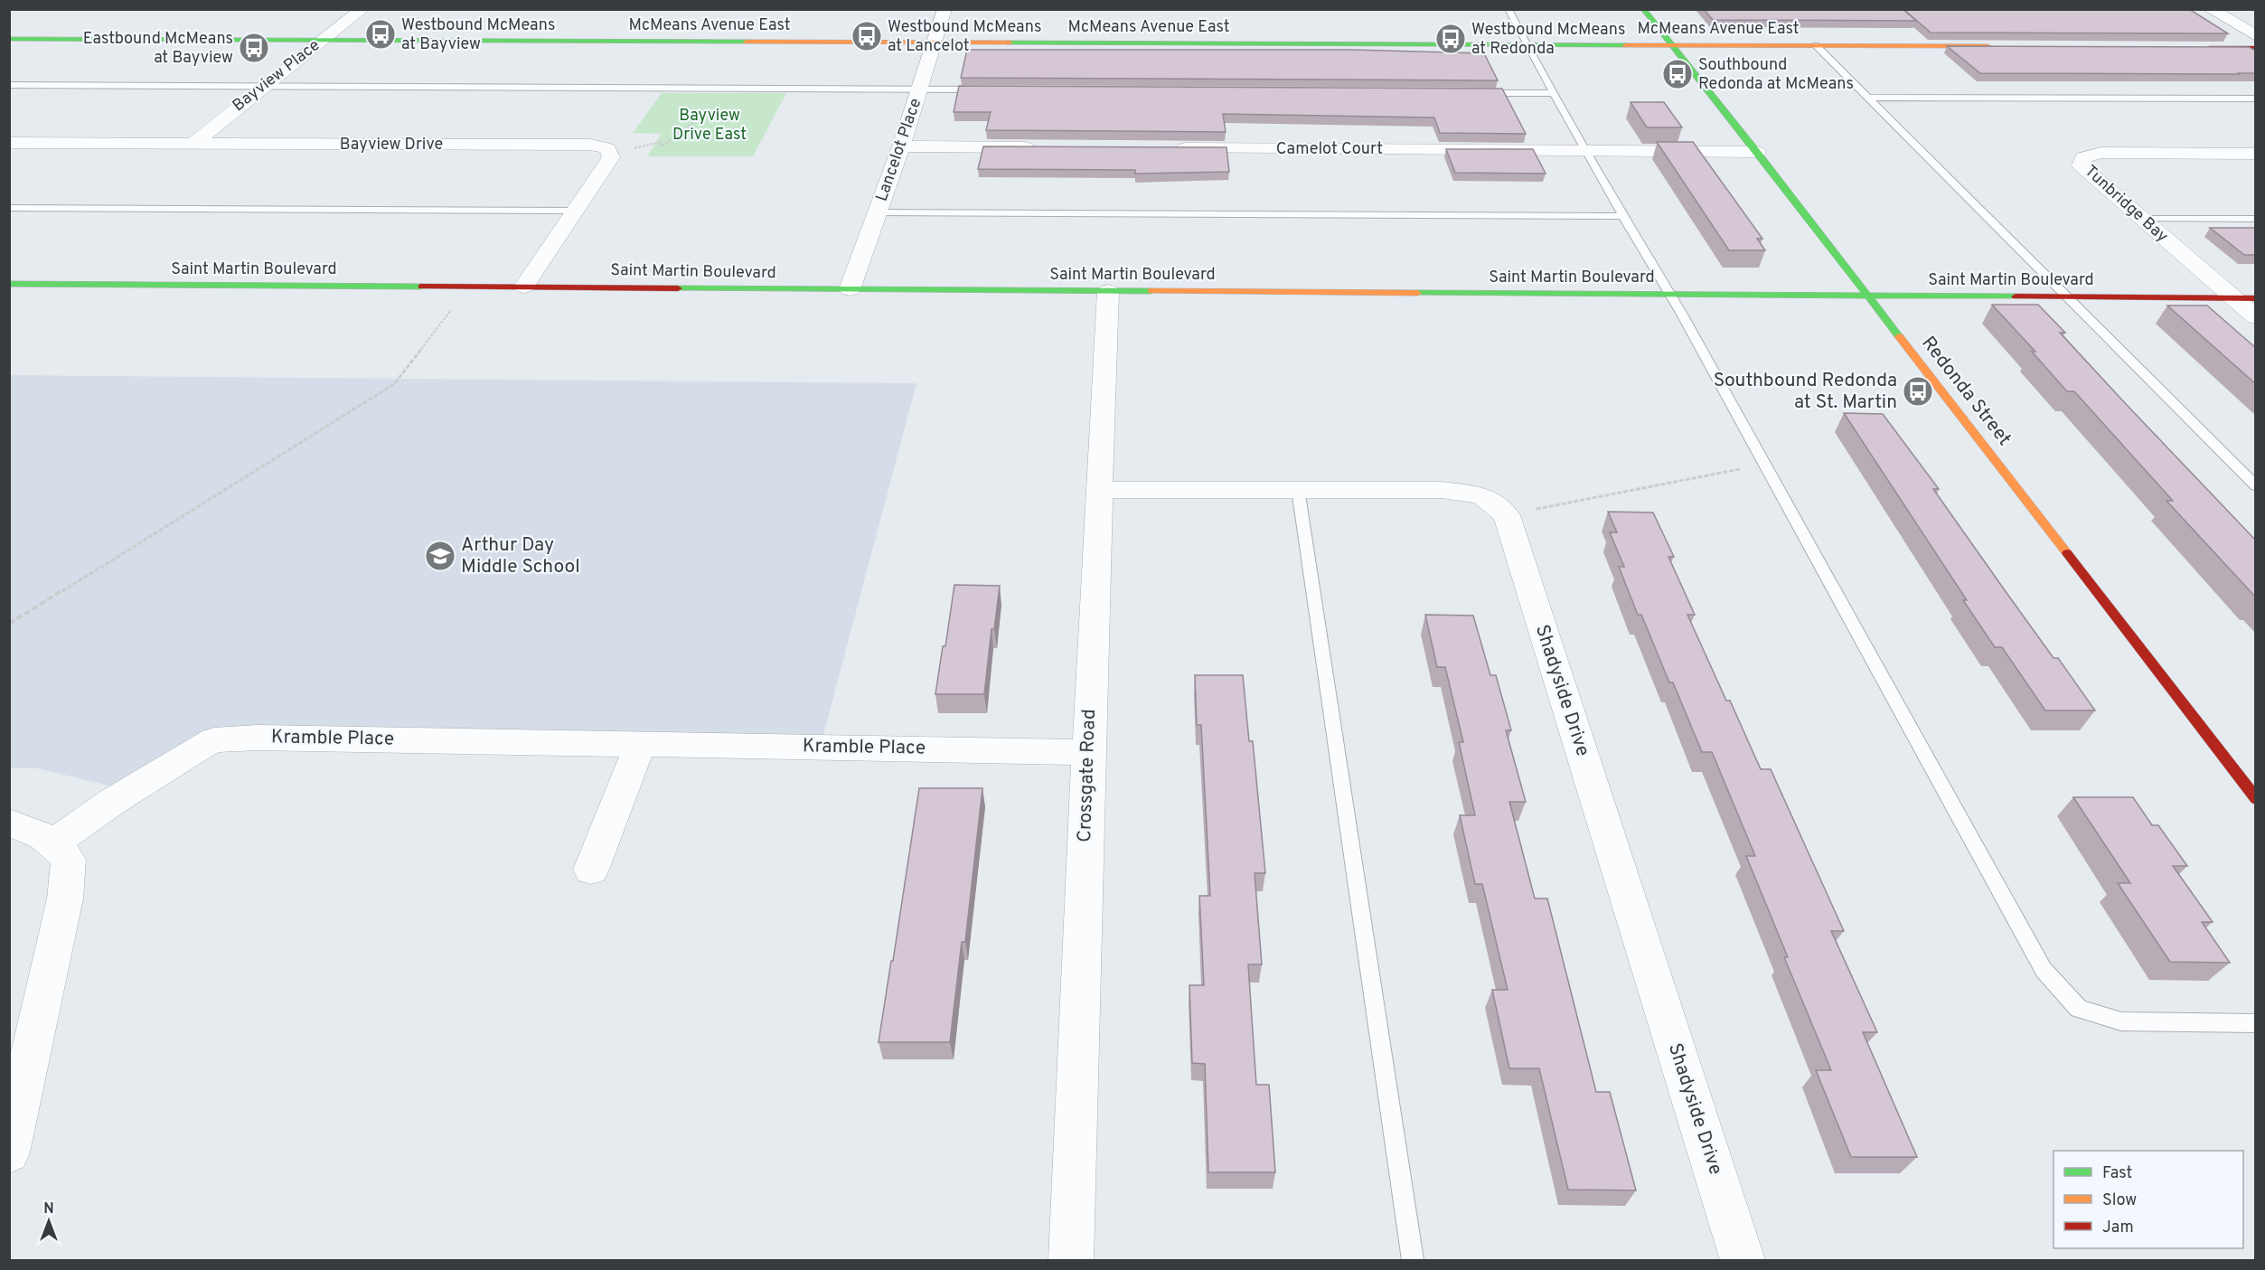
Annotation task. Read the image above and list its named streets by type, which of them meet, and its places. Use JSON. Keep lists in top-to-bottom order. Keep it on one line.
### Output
{"streets":{"street":["McMeans Avenue East","Bayview Place","Bayview Drive","Camelot Court","Lancelot Place","Tunbridge Bay","Saint Martin Boulevard","Redonda Street","Shadyside Drive","Kramble Place","Crossgate Road"]},"crossings":[["McMeans Avenue East","Bayview Place"],["McMeans Avenue East","Lancelot Place"],["McMeans Avenue East","Redonda Street"],["Bayview Place","Bayview Drive"],["Camelot Court","Redonda Street"],["Lancelot Place","Saint Martin Boulevard"],["Tunbridge Bay","Saint Martin Boulevard"],["Saint Martin Boulevard","Redonda Street"],["Saint Martin Boulevard","Crossgate Road"],["Kramble Place","Crossgate Road"]],"parks":["Bayview Drive East"],"places":{"bus stop":["Westbound McMeans at Bayview","Westbound McMeans at Lancelot","Westbound McMeans at Redonda","Eastbound McMeans at Bayview","Southbound Redonda at McMeans","Southbound Redonda at St. Martin"],"school or university":["Arthur Day Middle School"]},"legend":["Fast","Slow","Jam"],"north":"top"}
